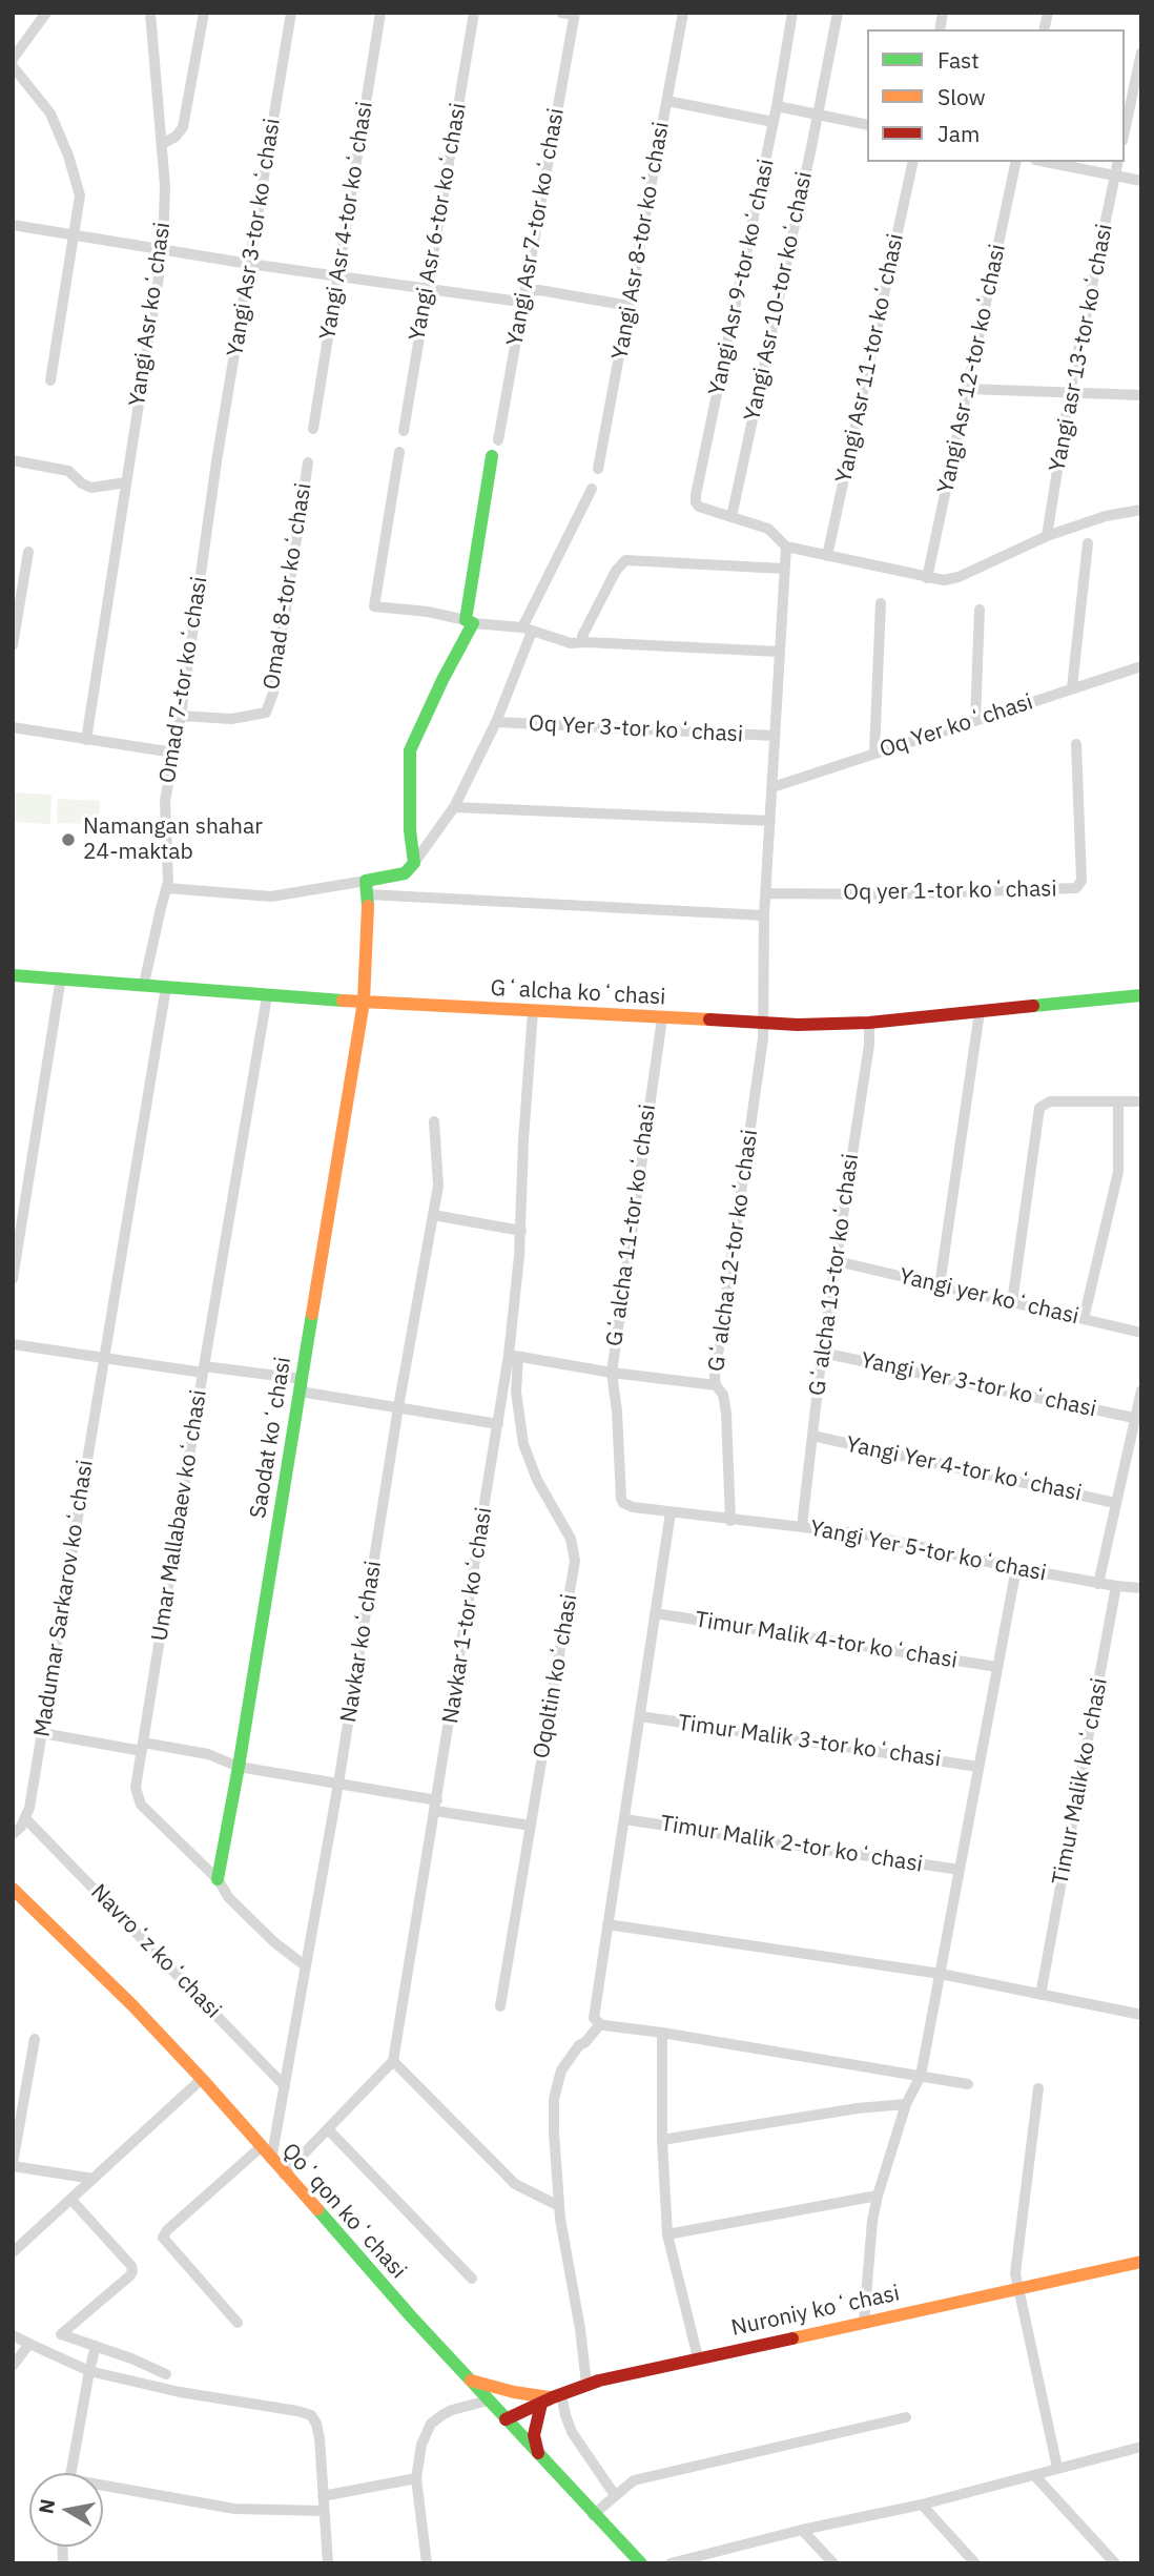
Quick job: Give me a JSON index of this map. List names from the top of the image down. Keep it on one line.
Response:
{"streets":{"street":["Yangi Asr 4-tor koʻchasi","Yangi Asr 6-tor koʻchasi","Yangi Asr 7-tor koʻchasi","Yangi Asr 3-tor koʻchasi","Yangi Asr 8-tor koʻchasi","Yangi Asr 9-tor koʻchasi","Yangi Asr 10-tor koʻchasi","Yangi Asr koʻchasi","Yangi asr 13-tor koʻchasi","Yangi Asr 11-tor koʻchasi","Yangi Asr 12-tor koʻchasi","Omad 8-tor koʻchasi","Omad 7-tor koʻchasi","Oq Yer koʻchasi","Oq Yer 3-tor koʻchasi","Oq yer 1-tor koʻchasi","Gʻalcha koʻchasi","Gʻalcha 11-tor koʻchasi","Gʻalcha 12-tor koʻchasi","Gʻalcha 13-tor koʻchasi","Yangi yer koʻchasi","Yangi Yer 3-tor koʻchasi","Saodat koʻchasi","Yangi Yer 4-tor koʻchasi","Umar Mallabaev koʻchasi","Yangi Yer 5-tor koʻchasi","Madumar Sarkarov koʻchasi","Navkar 1-tor koʻchasi","Timur Malik 4-tor koʻchasi","Navkar koʻchasi","Oqoltin koʻchasi","Timur Malik 3-tor koʻchasi","Timur Malik koʻchasi","Timur Malik 2-tor koʻchasi","Navroʻz koʻchasi","Qoʻqon koʻchasi","Nuroniy koʻchasi"]},"crossings":[["Yangi Asr 3-tor koʻchasi","Omad 7-tor koʻchasi"],["Yangi Asr 9-tor koʻchasi","Yangi Asr 10-tor koʻchasi"],["Omad 8-tor koʻchasi","Omad 7-tor koʻchasi"],["Omad 7-tor koʻchasi","Gʻalcha koʻchasi"],["Gʻalcha koʻchasi","Gʻalcha 11-tor koʻchasi"],["Gʻalcha koʻchasi","Gʻalcha 12-tor koʻchasi"],["Gʻalcha koʻchasi","Gʻalcha 13-tor koʻchasi"],["Gʻalcha koʻchasi","Saodat koʻchasi"],["Gʻalcha koʻchasi","Umar Mallabaev koʻchasi"],["Gʻalcha koʻchasi","Madumar Sarkarov koʻchasi"],["Gʻalcha koʻchasi","Navkar 1-tor koʻchasi"],["Gʻalcha 11-tor koʻchasi","Gʻalcha 12-tor koʻchasi"],["Gʻalcha 11-tor koʻchasi","Yangi Yer 5-tor koʻchasi"],["Gʻalcha 12-tor koʻchasi","Yangi Yer 5-tor koʻchasi"],["Gʻalcha 13-tor koʻchasi","Yangi yer koʻchasi"],["Gʻalcha 13-tor koʻchasi","Yangi Yer 3-tor koʻchasi"],["Gʻalcha 13-tor koʻchasi","Yangi Yer 4-tor koʻchasi"],["Gʻalcha 13-tor koʻchasi","Yangi Yer 5-tor koʻchasi"],["Saodat koʻchasi","Umar Mallabaev koʻchasi"],["Umar Mallabaev koʻchasi","Navkar koʻchasi"],["Madumar Sarkarov koʻchasi","Navroʻz koʻchasi"],["Navkar 1-tor koʻchasi","Oqoltin koʻchasi"],["Navkar koʻchasi","Navroʻz koʻchasi"],["Navkar koʻchasi","Qoʻqon koʻchasi"],["Qoʻqon koʻchasi","Nuroniy koʻchasi"]],"places":["Namangan shahar 24-maktab"],"legend":["Fast","Slow","Jam"],"north":"left"}
